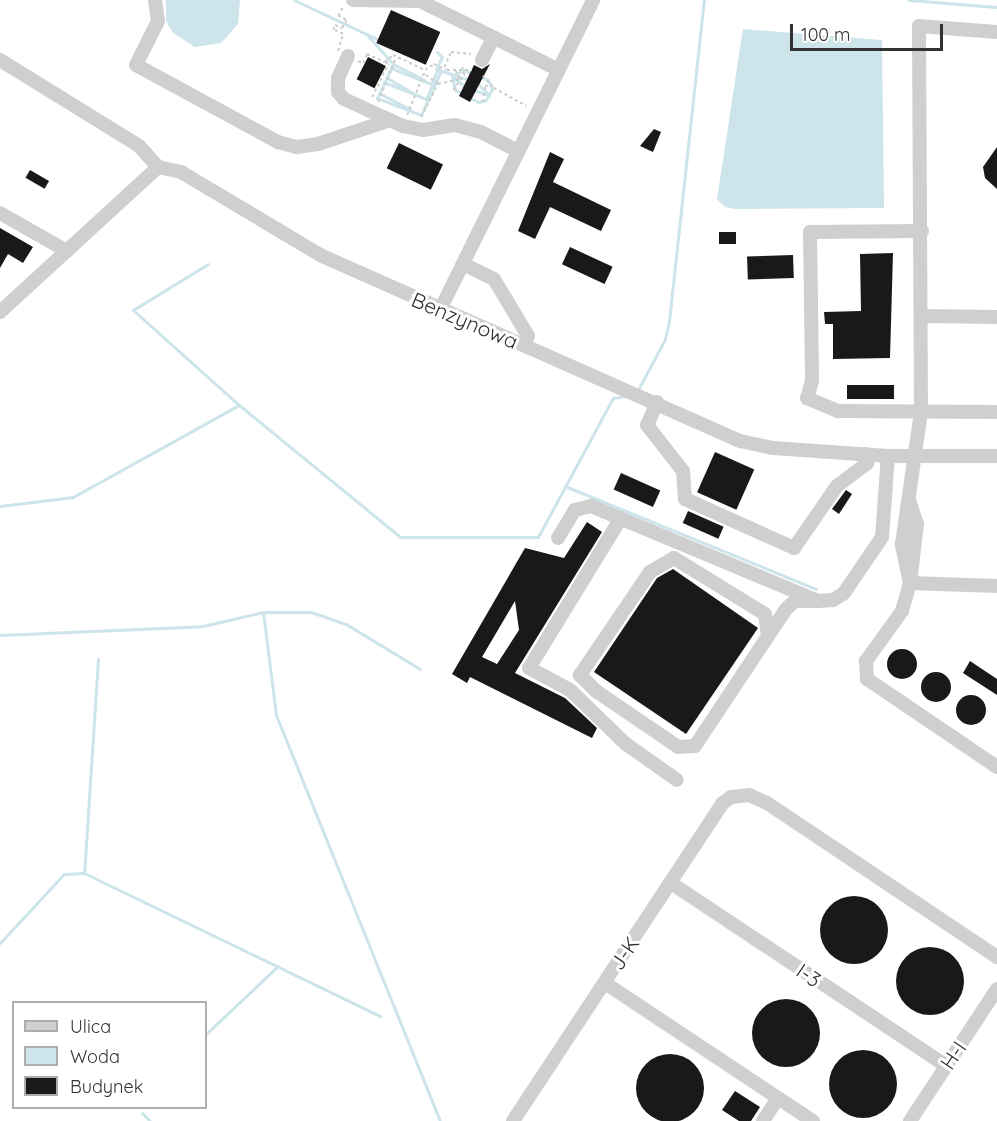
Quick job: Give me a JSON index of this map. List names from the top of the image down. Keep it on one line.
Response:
{"streets":{"street":["Benzynowa","J-K","I-3","H-I"]},"crossings":[["J-K","I-3"],["I-3","H-I"]],"legend":["Ulica","Woda","Budynek"],"scale_bar":"100 m"}
